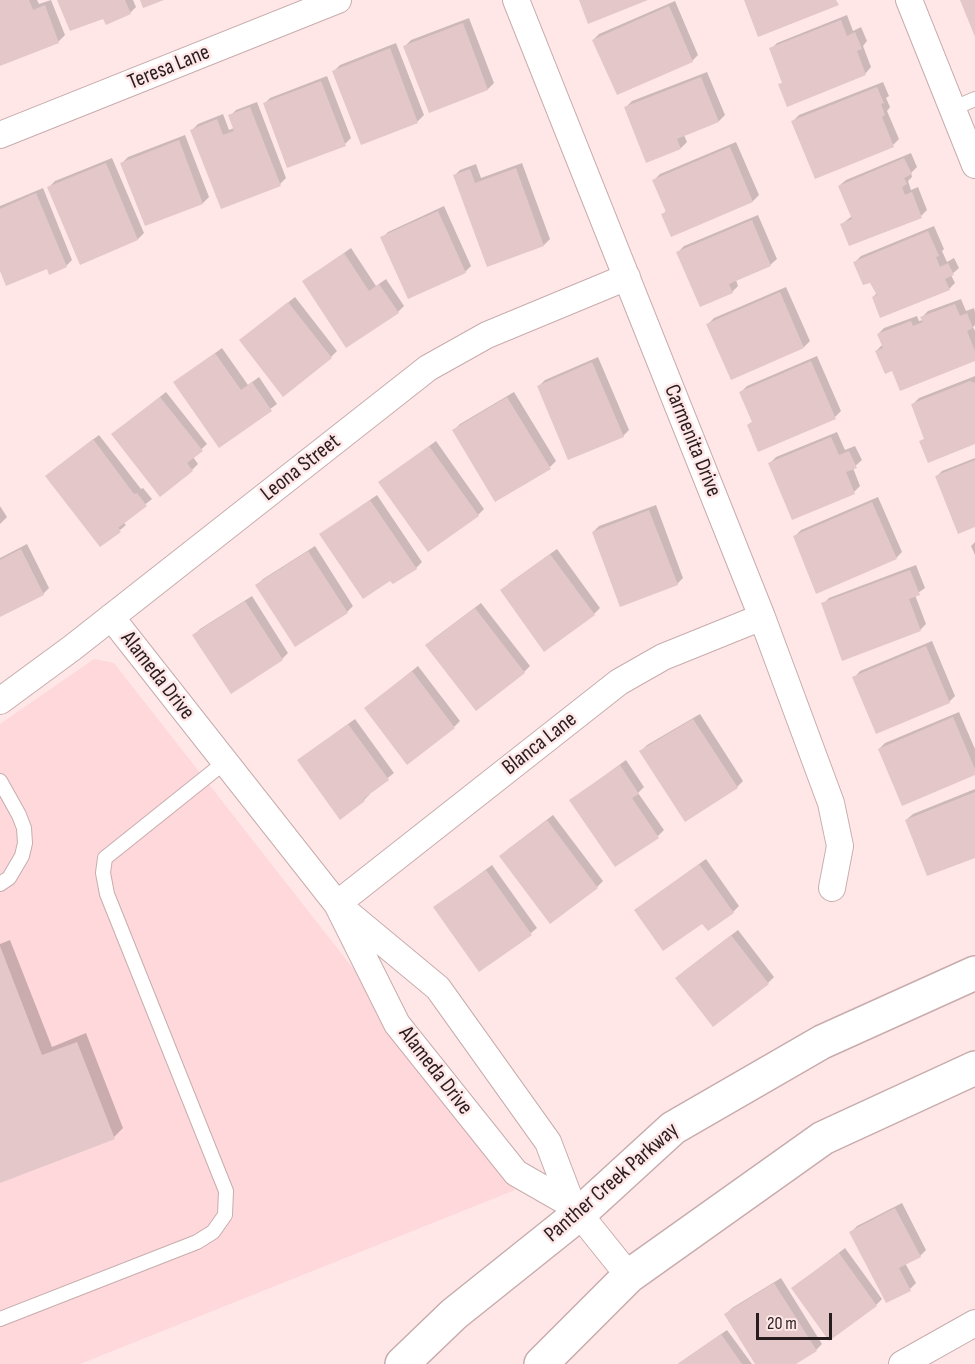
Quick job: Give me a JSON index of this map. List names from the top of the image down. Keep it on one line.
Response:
{"streets":{"main road":["Panther Creek Parkway"],"street":["Teresa Lane","Carmenita Drive","Leona Street","Alameda Drive","Blanca Lane"]},"crossings":[["Carmenita Drive","Leona Street"],["Carmenita Drive","Blanca Lane"],["Leona Street","Alameda Drive"],["Alameda Drive","Blanca Lane"],["Alameda Drive","Panther Creek Parkway"]],"scale_bar":"20 m"}
